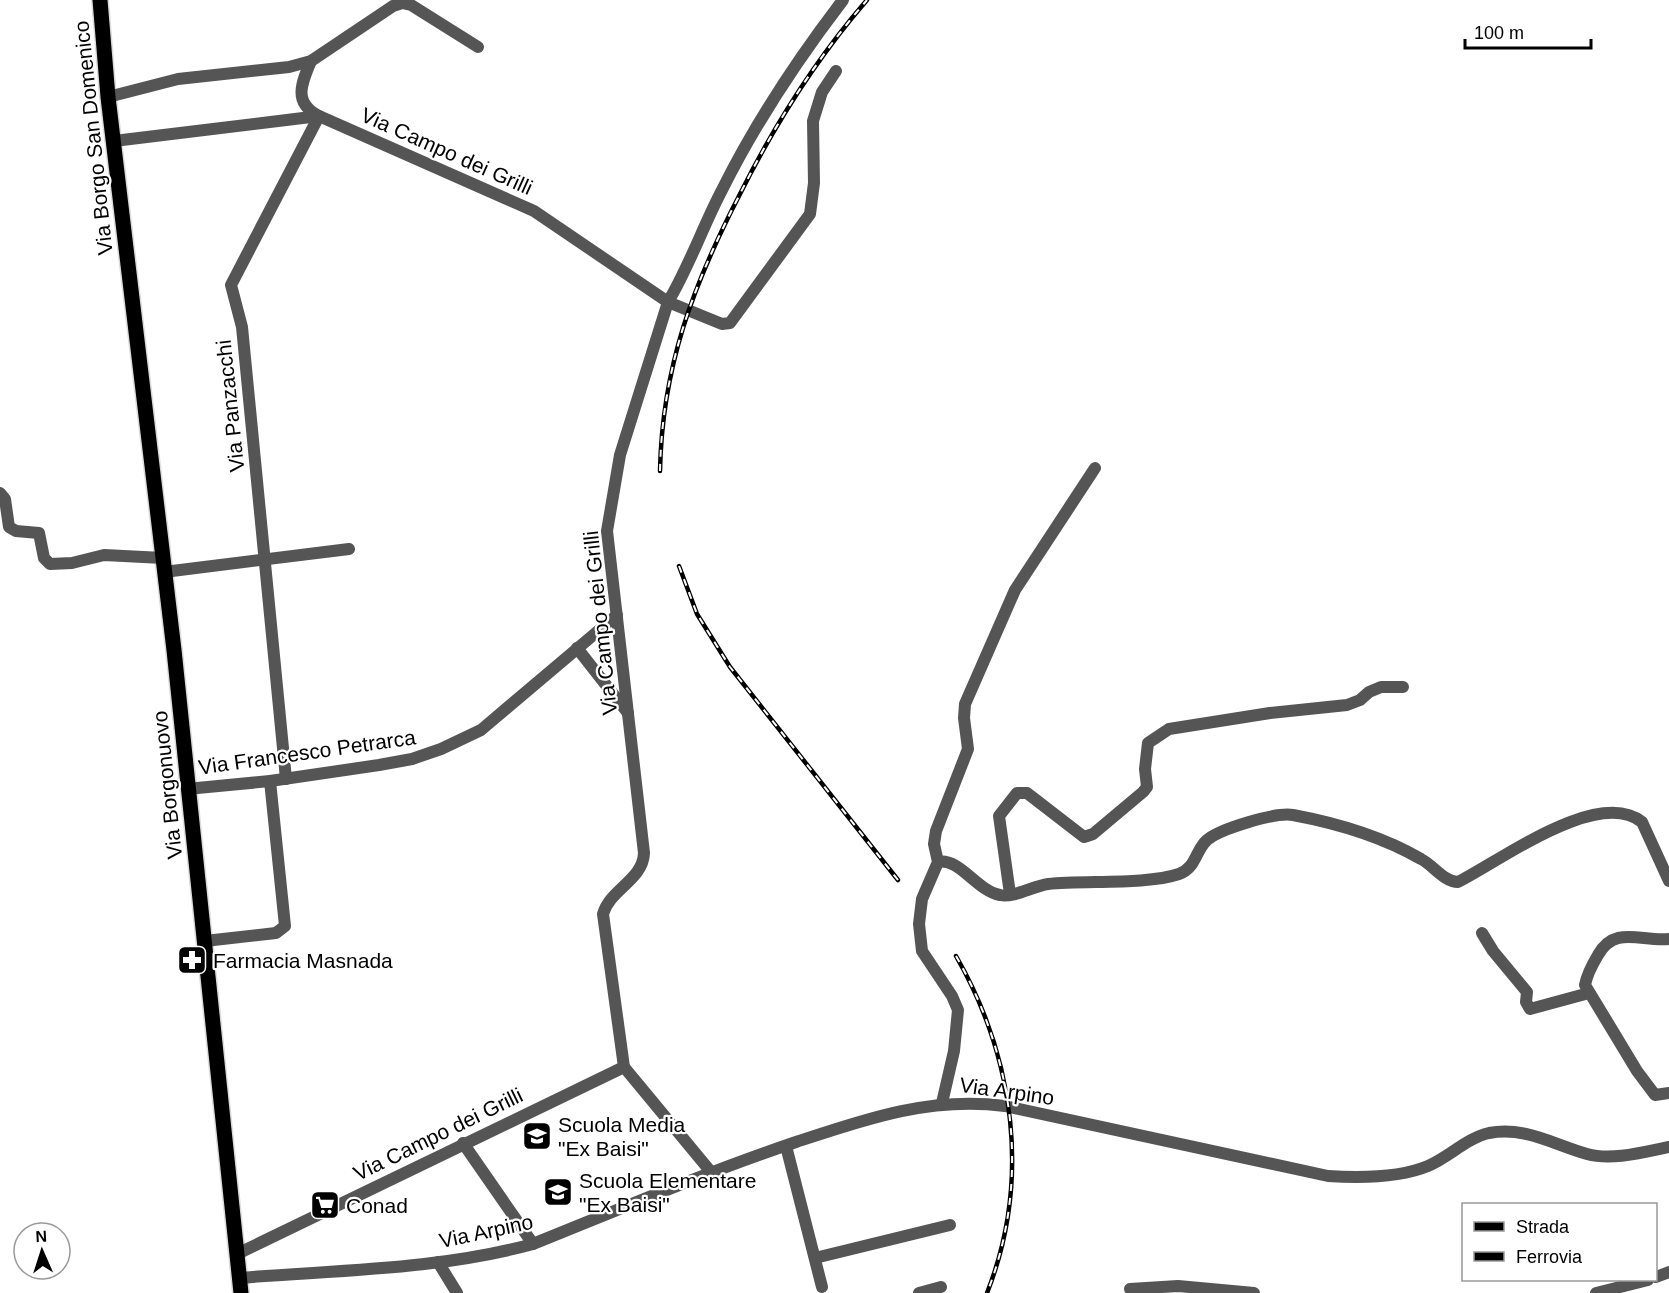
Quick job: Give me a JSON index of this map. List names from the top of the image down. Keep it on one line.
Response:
{"streets":{"main road":["Via Borgo San Domenico","Via Borgonuovo"],"street":["Via Campo dei Grilli","Via Panzacchi","Via Francesco Petrarca","Via Arpino"]},"crossings":[["Via Borgo San Domenico","Via Borgonuovo"],["Via Campo dei Grilli","Via Panzacchi"],["Via Campo dei Grilli","Via Francesco Petrarca"],["Via Campo dei Grilli","Via Borgonuovo"],["Via Panzacchi","Via Francesco Petrarca"],["Via Francesco Petrarca","Via Borgonuovo"],["Via Borgonuovo","Via Arpino"]],"places":{"pharmacy":["Farmacia Masnada"],"school or university":["Scuola Media \"Ex Baisi\"","Scuola Elementare \"Ex Baisi\""],"supermarket":["Conad"]},"legend":["Strada","Ferrovia"],"scale_bar":"100 m","north":"top"}
